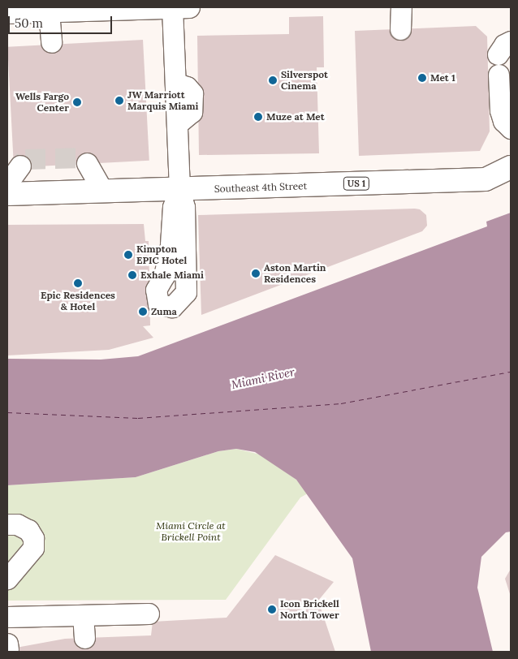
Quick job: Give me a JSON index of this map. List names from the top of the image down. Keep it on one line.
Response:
{"streets":{"main road":["US 1","Southeast 4th Street"]},"water":["Miami River"],"parks":["Miami Circle at Brickell Point"],"places":["Met 1","Silverspot Cinema","JW Marriott Marquis Miami","Wells Fargo Center","Muze at Met","Kimpton EPIC Hotel","Aston Martin Residences","Exhale Miami","Epic Residences & Hotel","Zuma","Icon Brickell North Tower"],"scale_bar":"50 m"}
